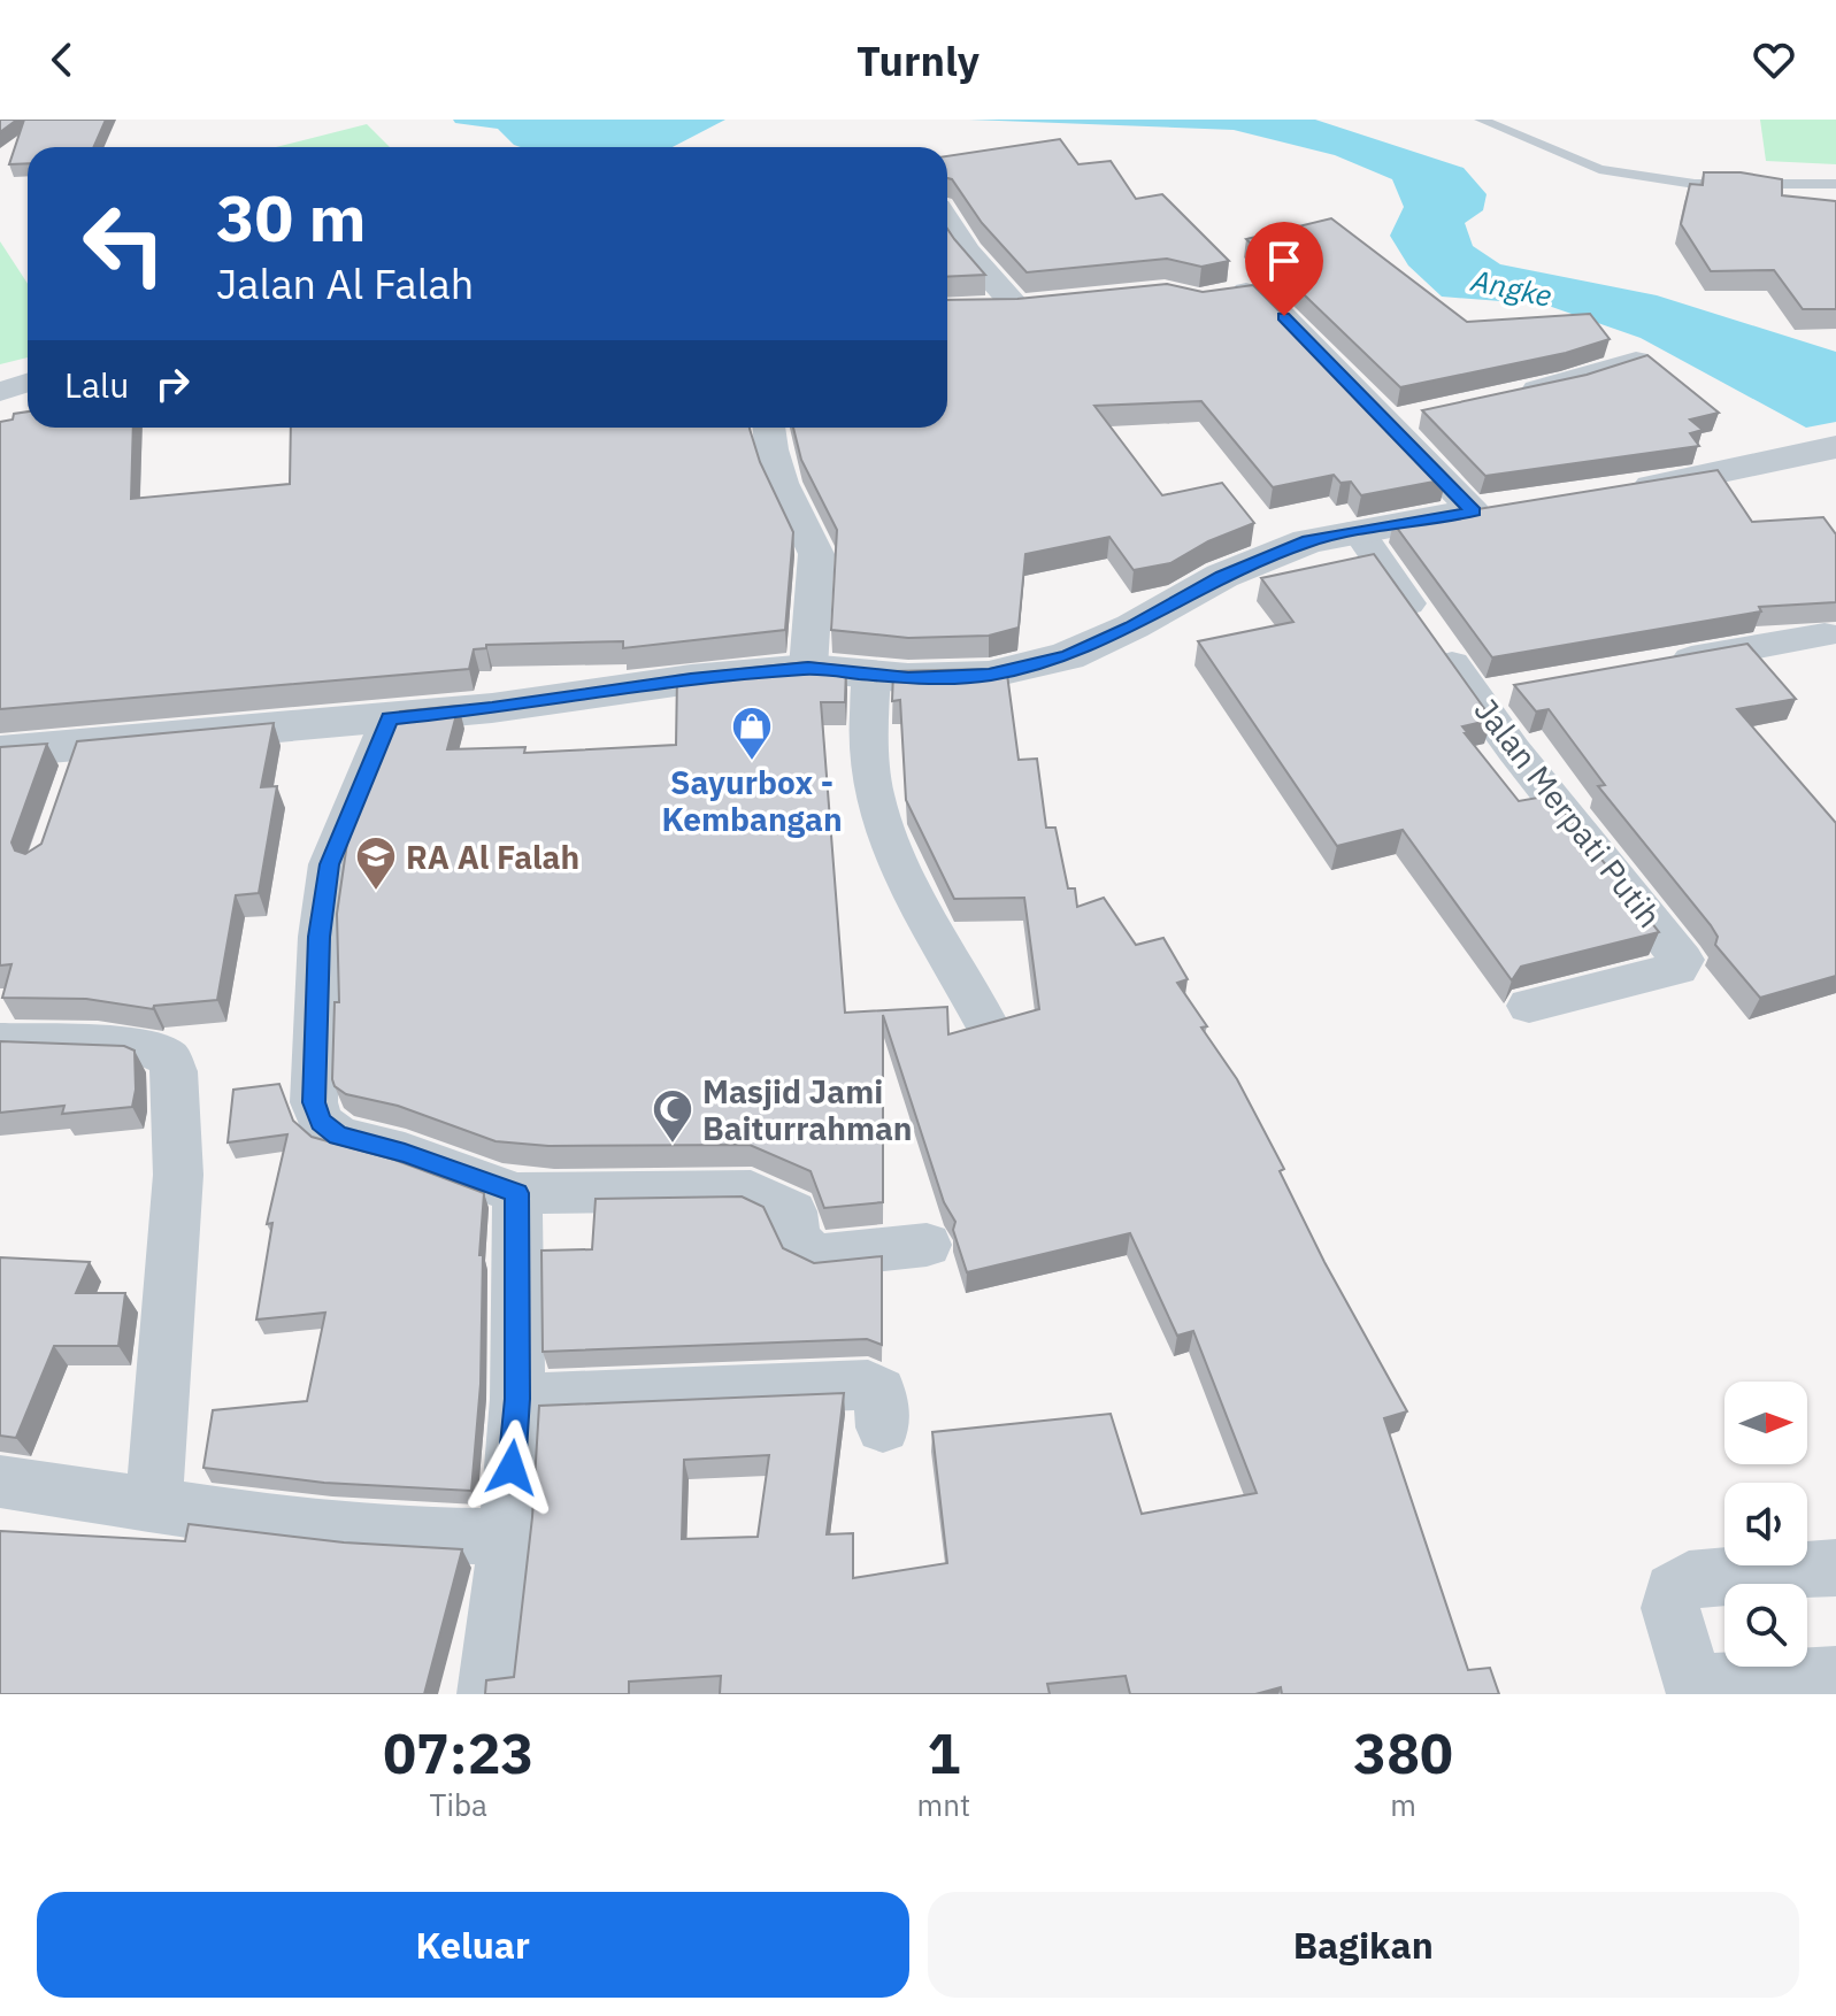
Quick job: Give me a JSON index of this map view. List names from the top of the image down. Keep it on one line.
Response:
{"streets":{"street":["Jalan Merpati Putih"]},"water":["Angke"],"places":{"shop":["Sayurbox - Kembangan"],"school or university":["RA Al Falah"],"mosque":["Masjid Jami Baiturrahman"]},"north":"right","page":{"header":"Turnly","turn":["30 m","Jalan Al Falah"],"then":"Lalu","eta":["07:23","Tiba","1","mnt","380","m"],"buttons":["Keluar","Bagikan"]}}
